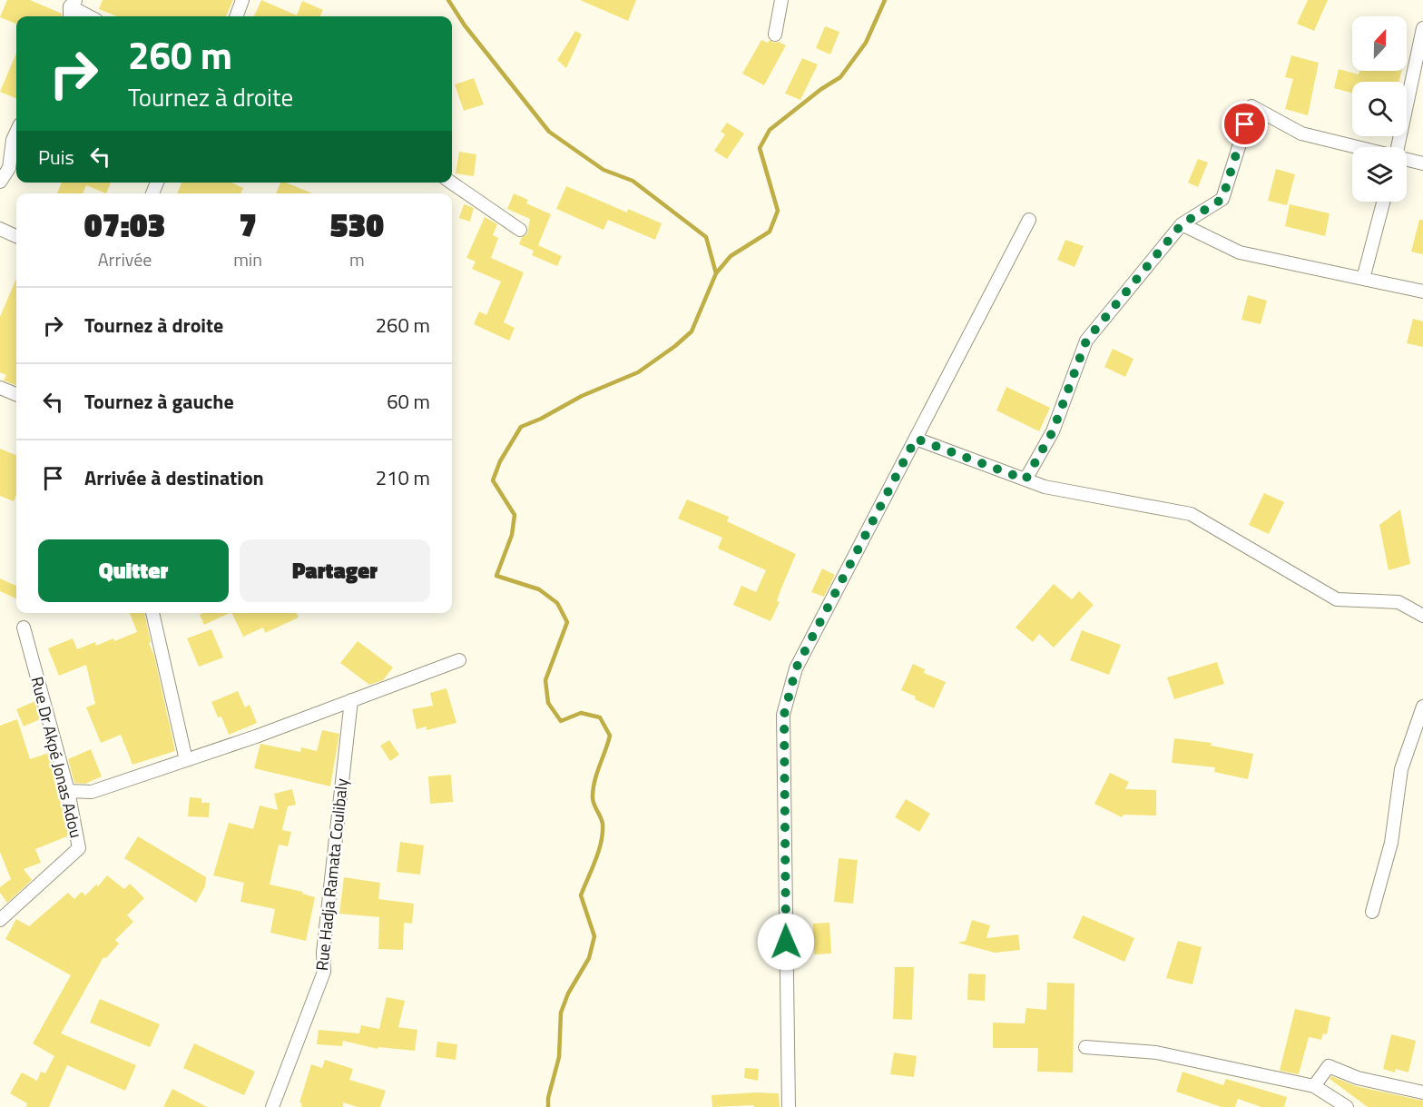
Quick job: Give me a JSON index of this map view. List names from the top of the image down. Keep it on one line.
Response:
{"streets":{"street":["Rue Dr Akpé Jonas Adou","Rue Hadja Ramata Coulibaly"]},"north":"top","page":{"turn":["260 m","Tournez à droite"],"then":"Puis","eta":["07:03","Arrivée","7","min","530","m"],"list":[{"name":"Tournez à droite","value":"260 m"},{"name":"Tournez à gauche","value":"60 m"},{"name":"Arrivée à destination","value":"210 m"}],"buttons":["Quitter","Partager"]}}
